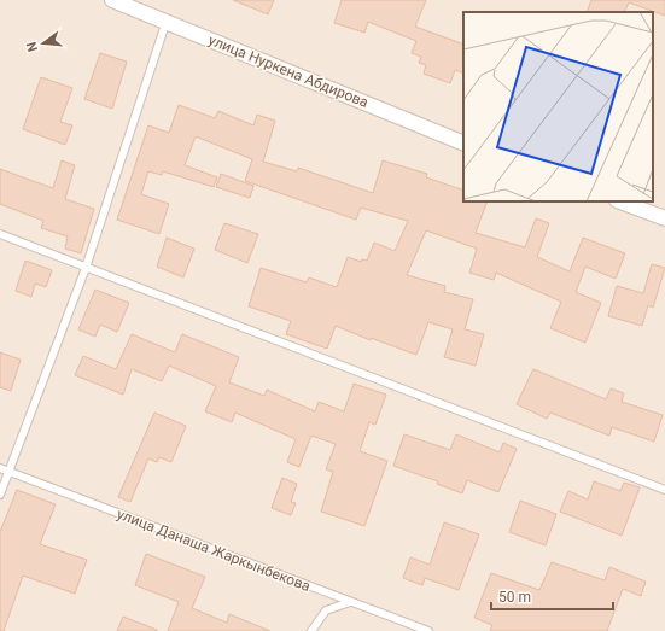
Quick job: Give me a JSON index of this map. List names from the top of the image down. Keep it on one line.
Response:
{"streets":{"street":["улица Нуркена Абдирова"],"lane":["улица Данаша Жаркынбекова"]},"scale_bar":"50 m","north":"left"}
